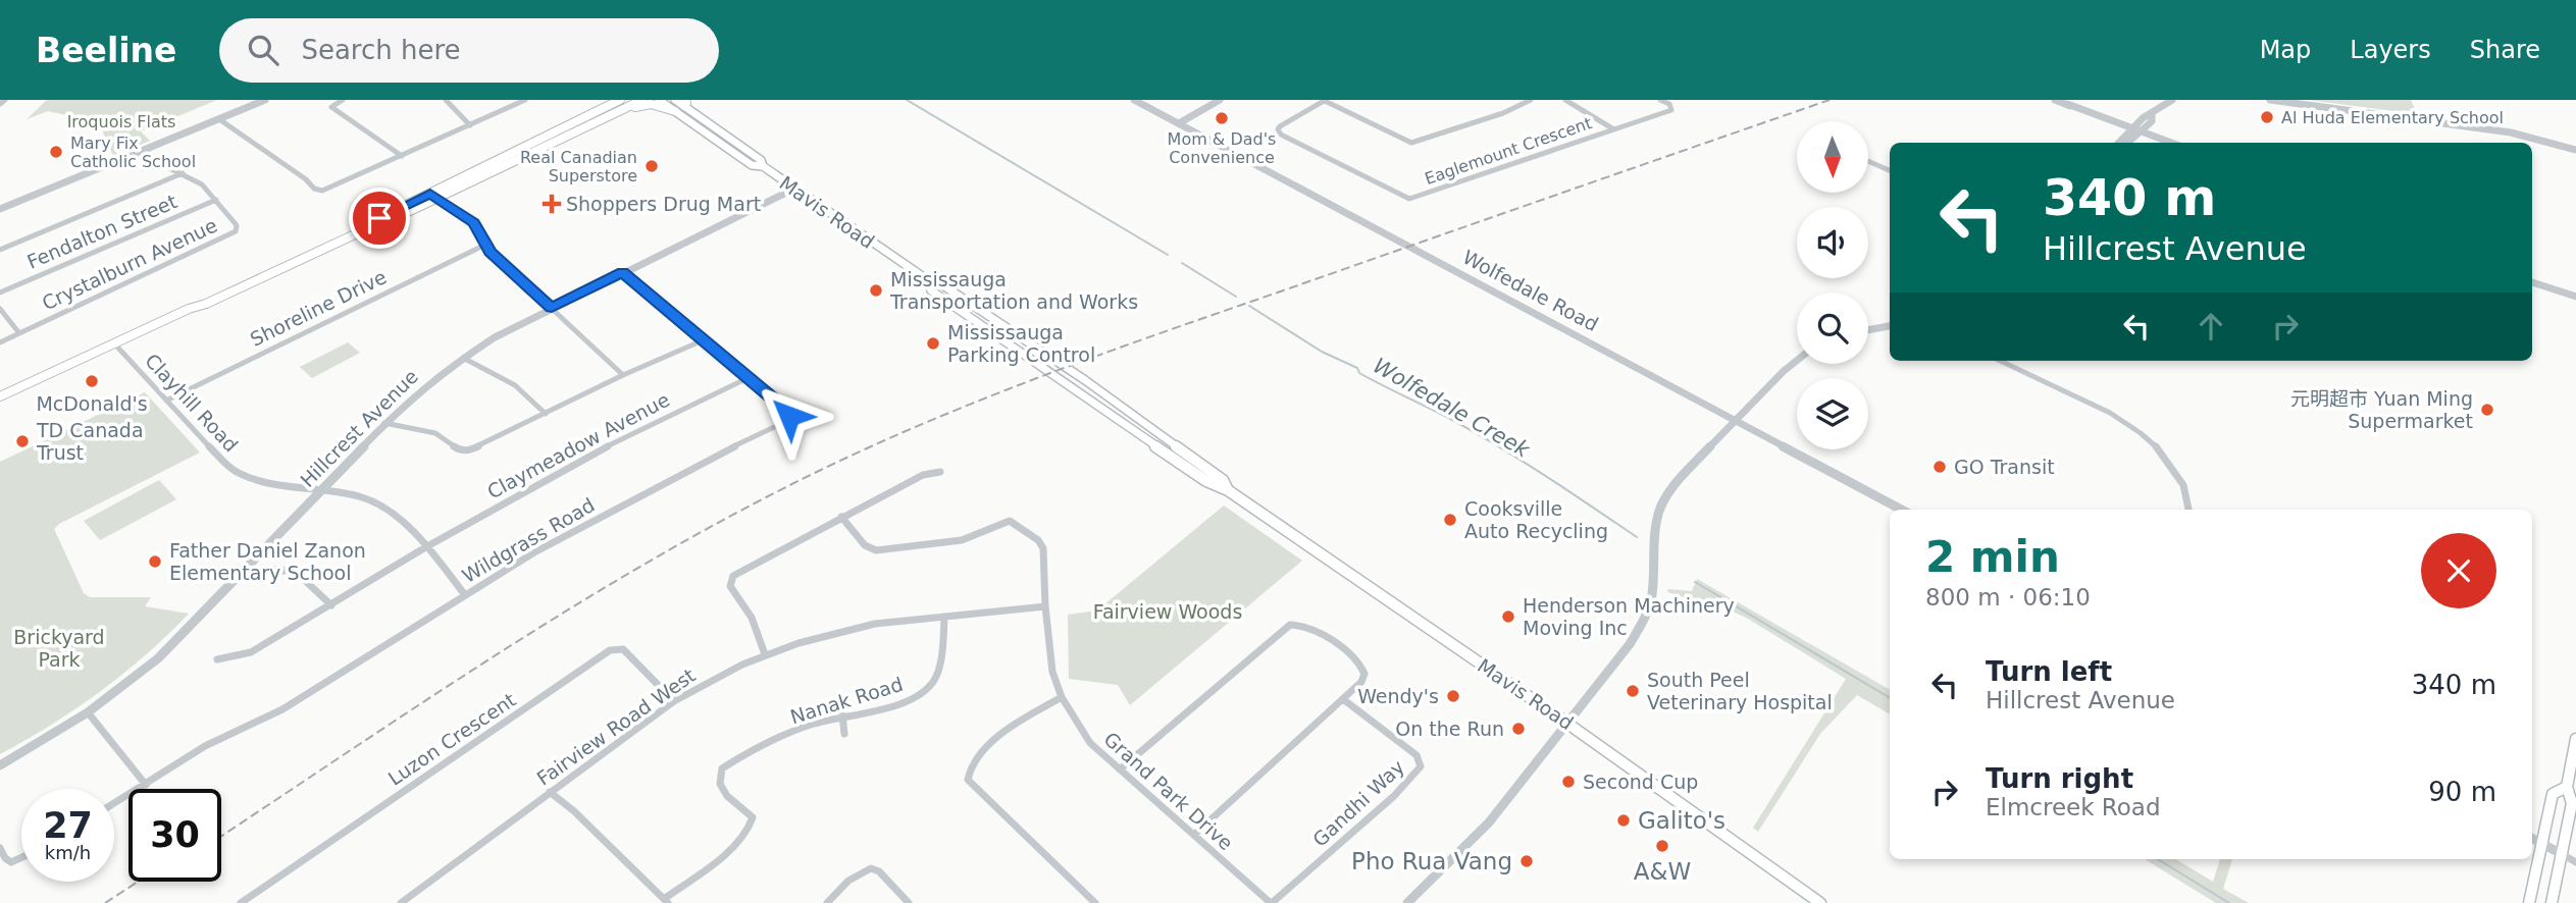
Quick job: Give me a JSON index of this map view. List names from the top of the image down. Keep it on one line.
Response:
{"streets":{"main road":["Mavis Road"],"street":["Eaglemount Crescent","Fendalton Street","Crystalburn Avenue","Wolfedale Road","Shoreline Drive","Clayhill Road","Hillcrest Avenue","Claymeadow Avenue","Wildgrass Road","Nanak Road","Fairview Road West","Luzon Crescent","Grand Park Drive","Gandhi Way"]},"crossings":[["Mavis Road","Hillcrest Avenue"],["Fendalton Street","Crystalburn Avenue"],["Shoreline Drive","Clayhill Road"],["Clayhill Road","Hillcrest Avenue"],["Clayhill Road","Claymeadow Avenue"],["Clayhill Road","Wildgrass Road"],["Hillcrest Avenue","Wildgrass Road"],["Claymeadow Avenue","Wildgrass Road"],["Nanak Road","Fairview Road West"],["Fairview Road West","Luzon Crescent"],["Fairview Road West","Grand Park Drive"],["Grand Park Drive","Gandhi Way"]],"water":["Wolfedale Creek"],"parks":["Iroquois Flats","Fairview Woods","Brickyard Park"],"places":{"other":["Al Huda Elementary School","Mom & Dad's Convenience","Mary Fix Catholic School","Real Canadian Superstore","Mississauga Transportation and Works","Mississauga Parking Control","McDonald's","元明超市 Yuan Ming Supermarket","TD Canada Trust","GO Transit","Cooksville Auto Recycling","Father Daniel Zanon Elementary School","Henderson Machinery Moving Inc","South Peel Veterinary Hospital","Wendy's","On the Run","Second Cup","Galito's","A&W","Pho Rua Vang"],"health":["Shoppers Drug Mart"]},"north":"bottom","page":{"header":"Beeline","search":"Search here","nav":["Map","Layers","Share"],"turn":["340 m","Hillcrest Avenue"],"heading":["2 min","800 m · 06:10"],"list":[{"name":"Turn left","note":"Hillcrest Avenue","value":"340 m"},{"name":"Turn right","note":"Elmcreek Road","value":"90 m"}],"speed":"27 km/h","limit":"30"}}
